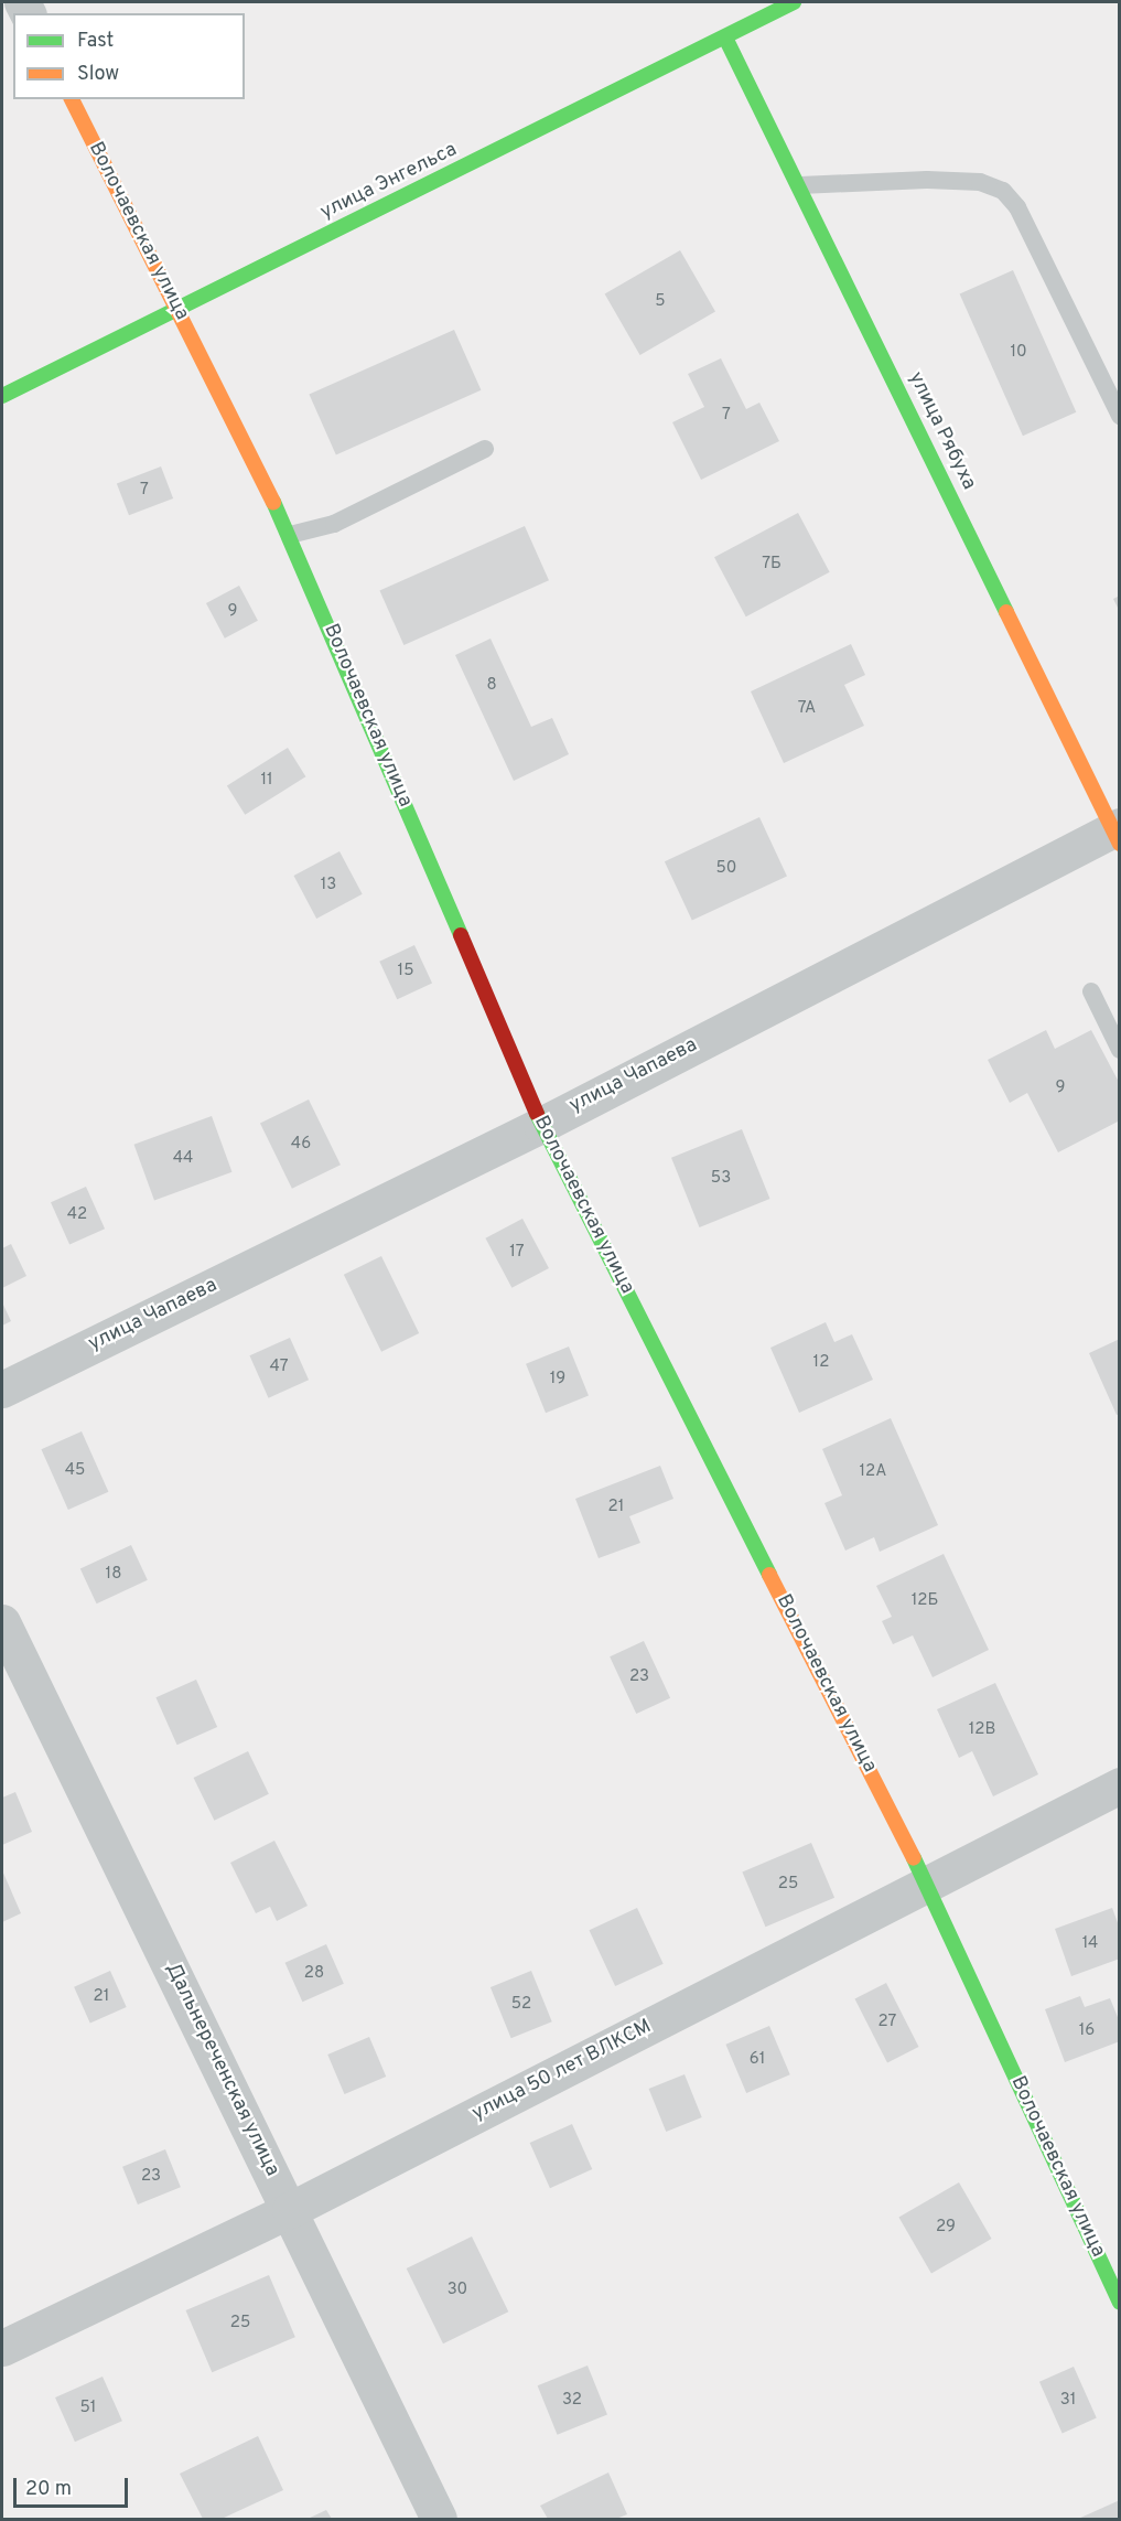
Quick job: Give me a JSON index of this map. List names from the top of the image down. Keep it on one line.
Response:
{"streets":{"street":["улица Энгельса","Волочаевская улица","улица Рябуха","улица Чапаева","Дальнереченская улица","улица 50 лет ВЛКСМ"]},"crossings":[["улица Энгельса","Волочаевская улица"],["улица Энгельса","улица Рябуха"],["Волочаевская улица","улица Чапаева"],["Волочаевская улица","улица 50 лет ВЛКСМ"],["улица Рябуха","улица Чапаева"],["Дальнереченская улица","улица 50 лет ВЛКСМ"]],"house_numbers":["5","10","7","7","7Б","9","8","7А","11","50","13","15","9","46","44","53","42","17","12","47","19","45","12А","21","18","12Б","23","12В","25","14","28","21","52","27","16","61","23","29","30","25","32","31","51"],"legend":["Fast","Slow"],"scale_bar":"20 m"}
